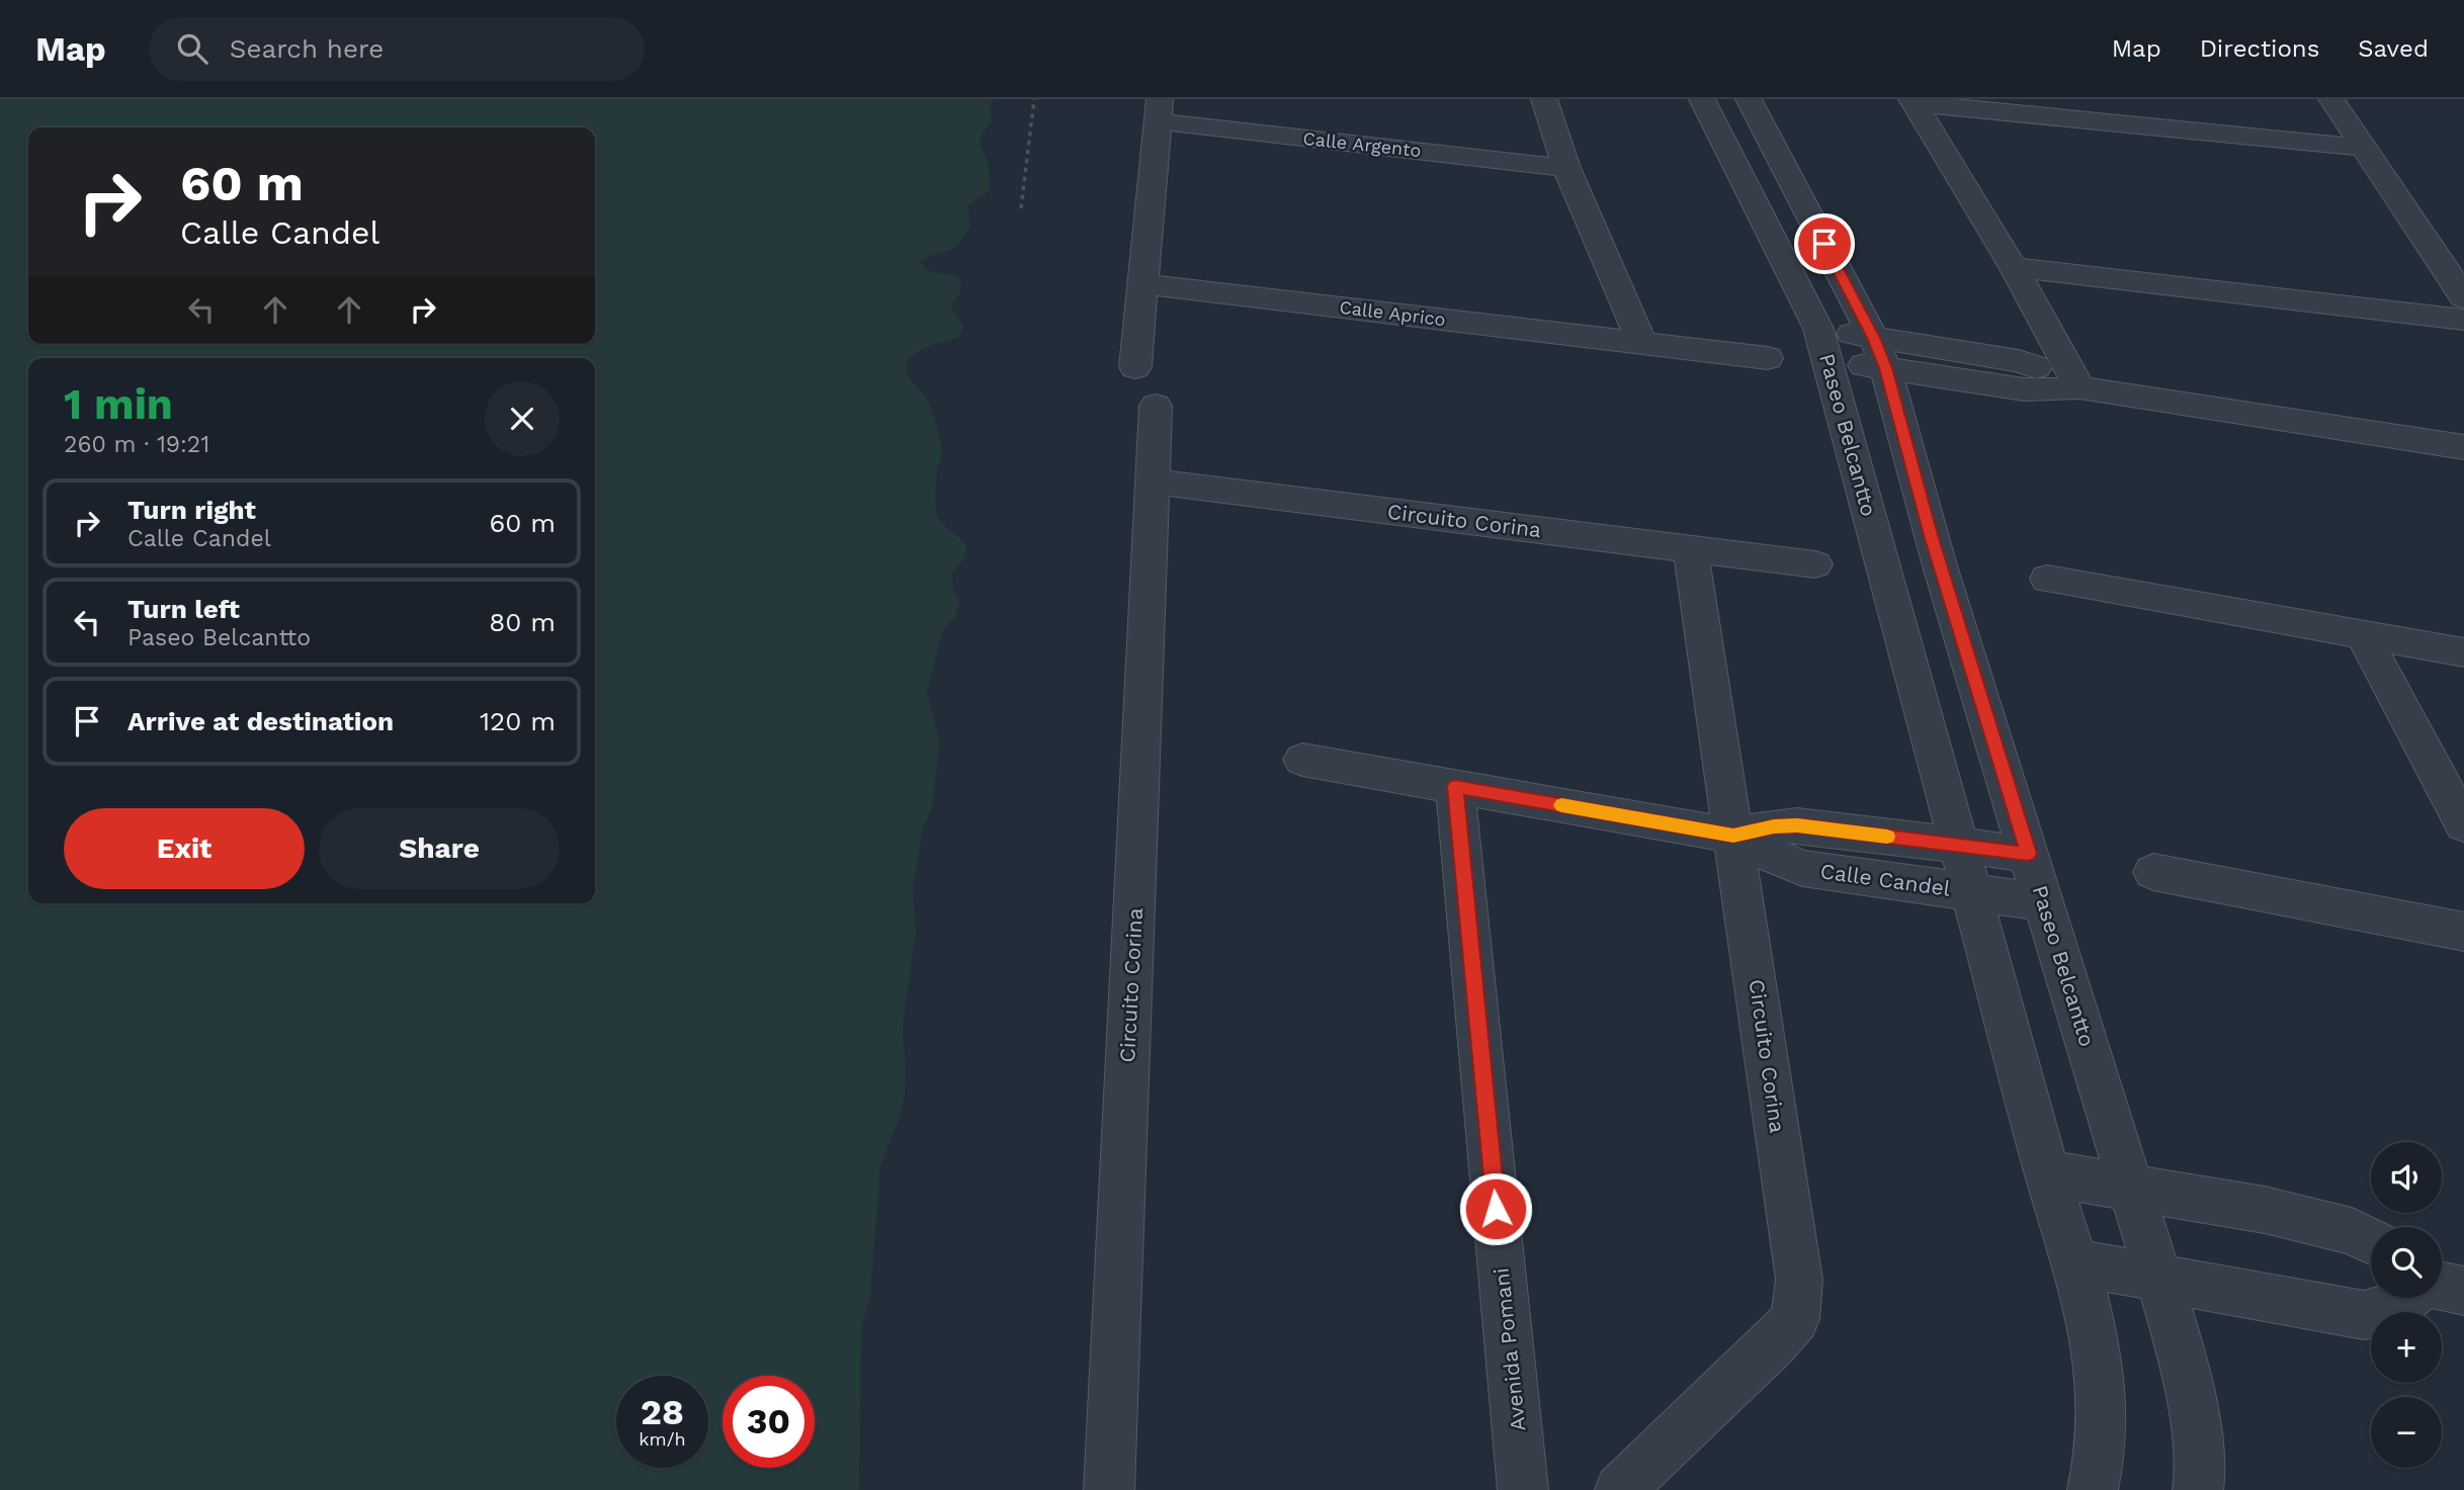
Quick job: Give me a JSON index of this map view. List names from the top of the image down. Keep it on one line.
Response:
{"streets":{"street":["Calle Argento","Calle Aprico","Paseo Belcantto","Circuito Corina","Calle Candel","Avenida Pomani"]},"crossings":[["Paseo Belcantto","Calle Candel"],["Circuito Corina","Calle Candel"],["Calle Candel","Avenida Pomani"]],"page":{"header":"Map","search":"Search here","nav":["Map","Directions","Saved"],"turn":["60 m","Calle Candel"],"heading":["1 min","260 m · 19:21"],"list":[{"name":"Turn right","note":"Calle Candel","value":"60 m"},{"name":"Turn left","note":"Paseo Belcantto","value":"80 m"},{"name":"Arrive at destination","value":"120 m"}],"buttons":["Exit","Share"],"map_buttons":["+","−"],"speed":"28 km/h","limit":"30"}}
